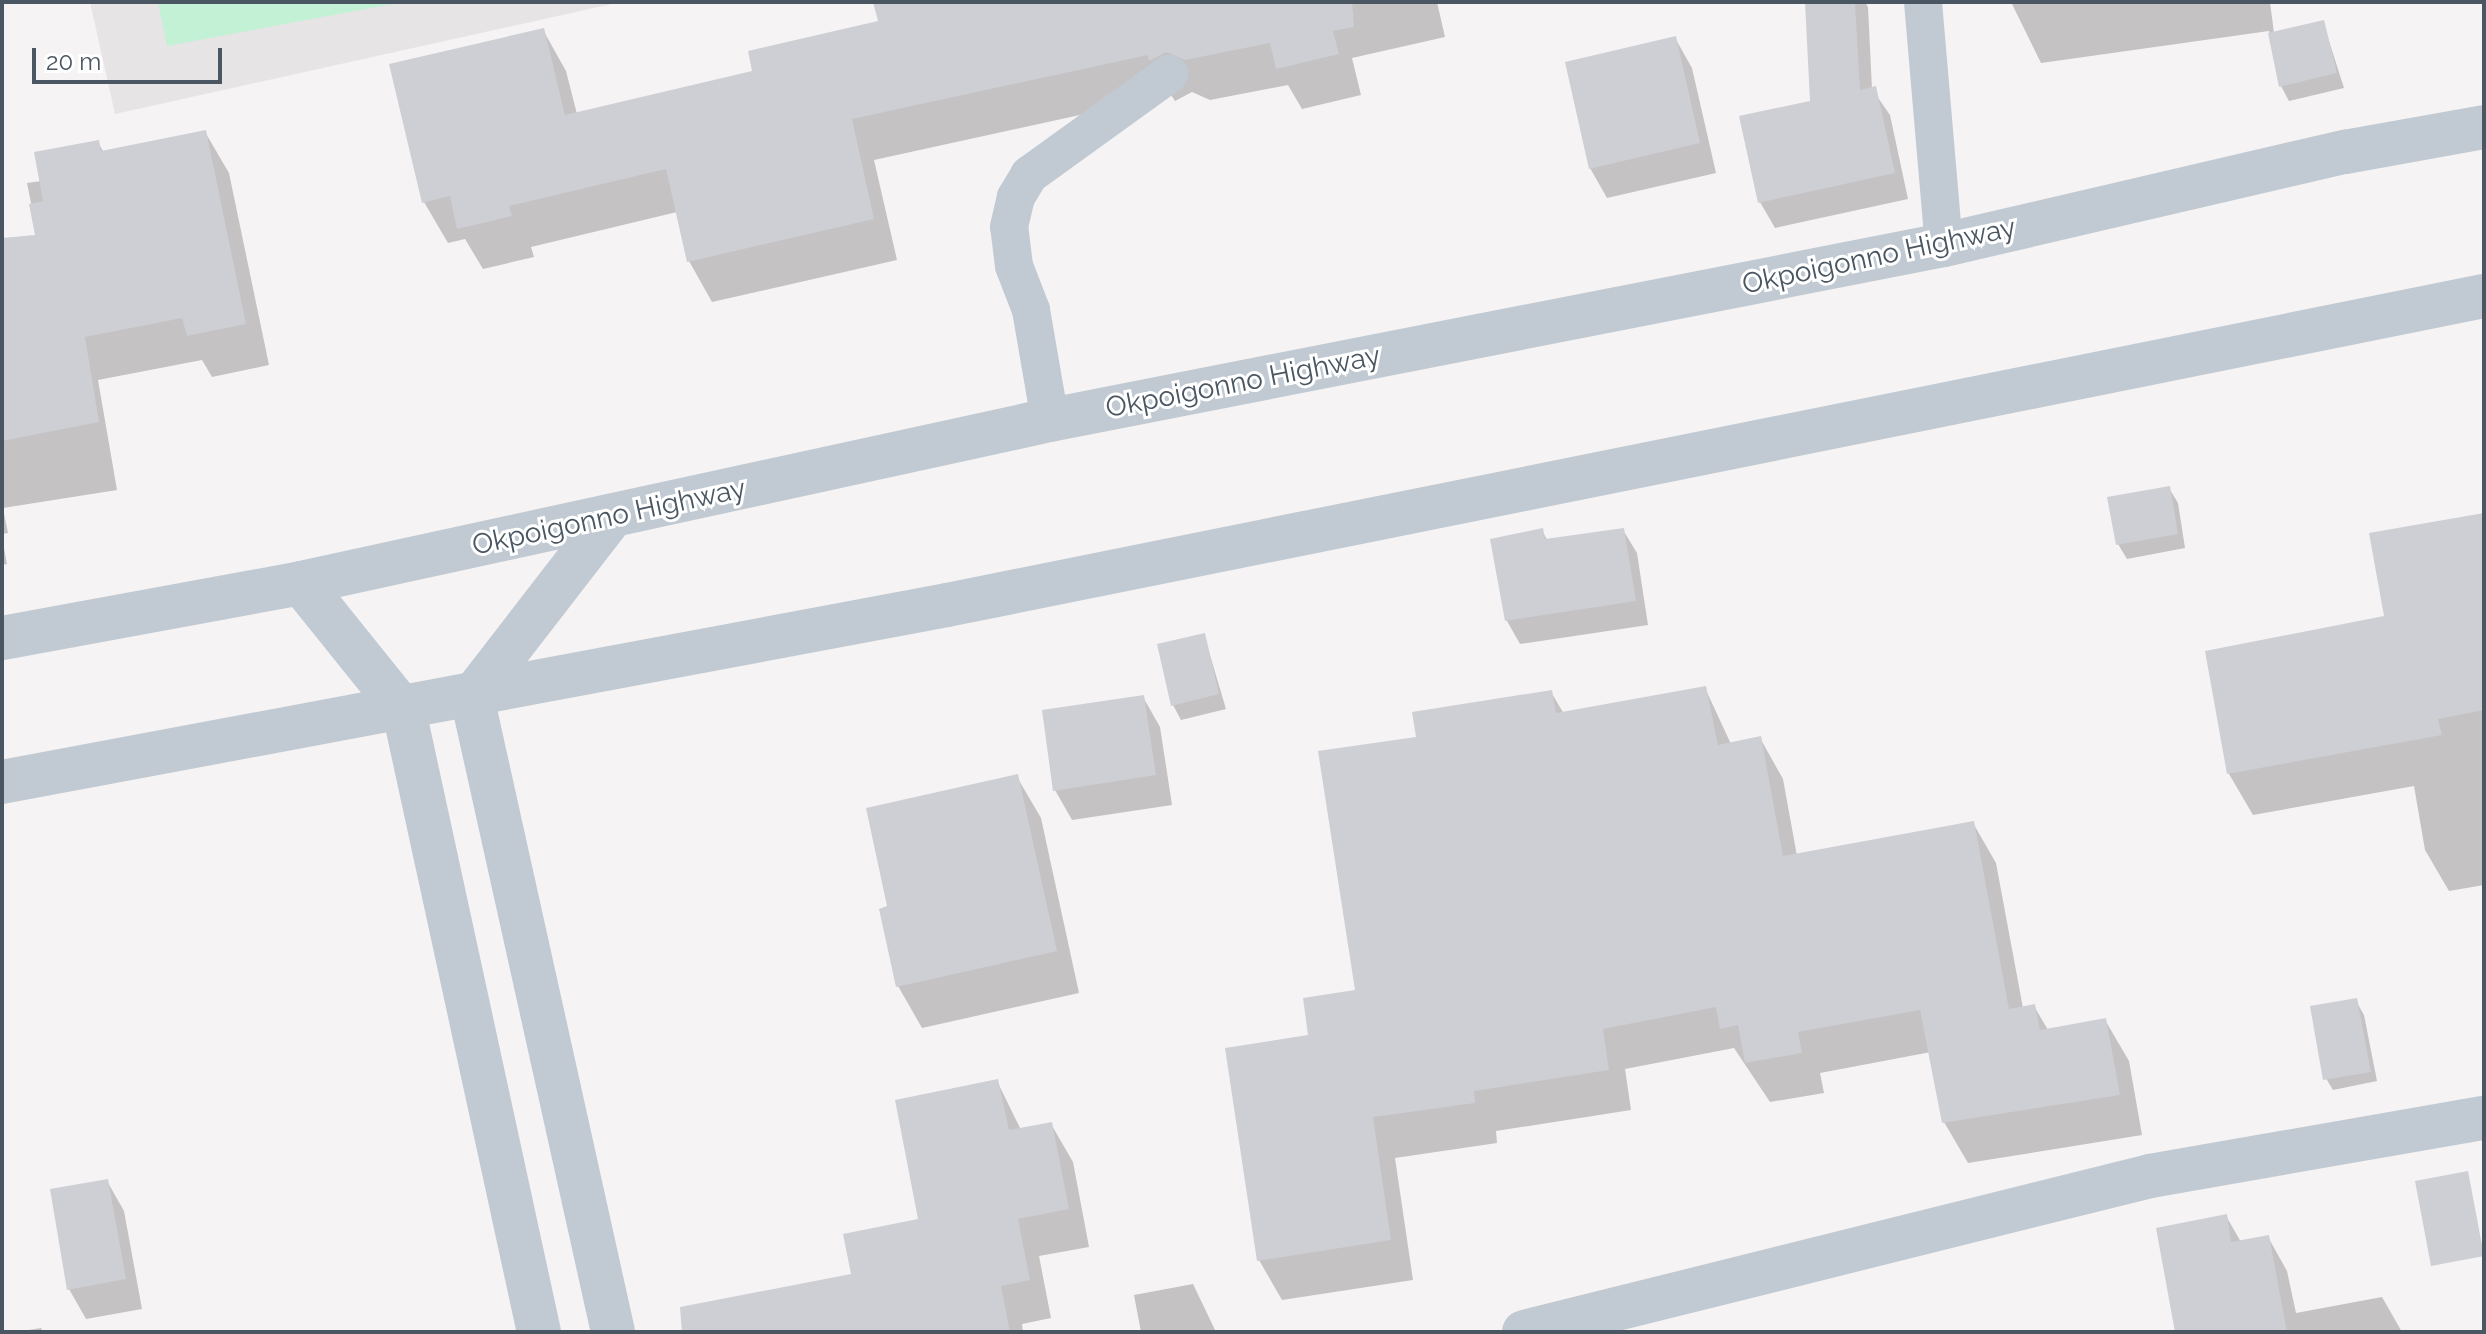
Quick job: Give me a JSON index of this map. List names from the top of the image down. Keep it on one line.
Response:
{"streets":{"street":["Okpoigonno Highway"]},"scale_bar":"20 m"}
